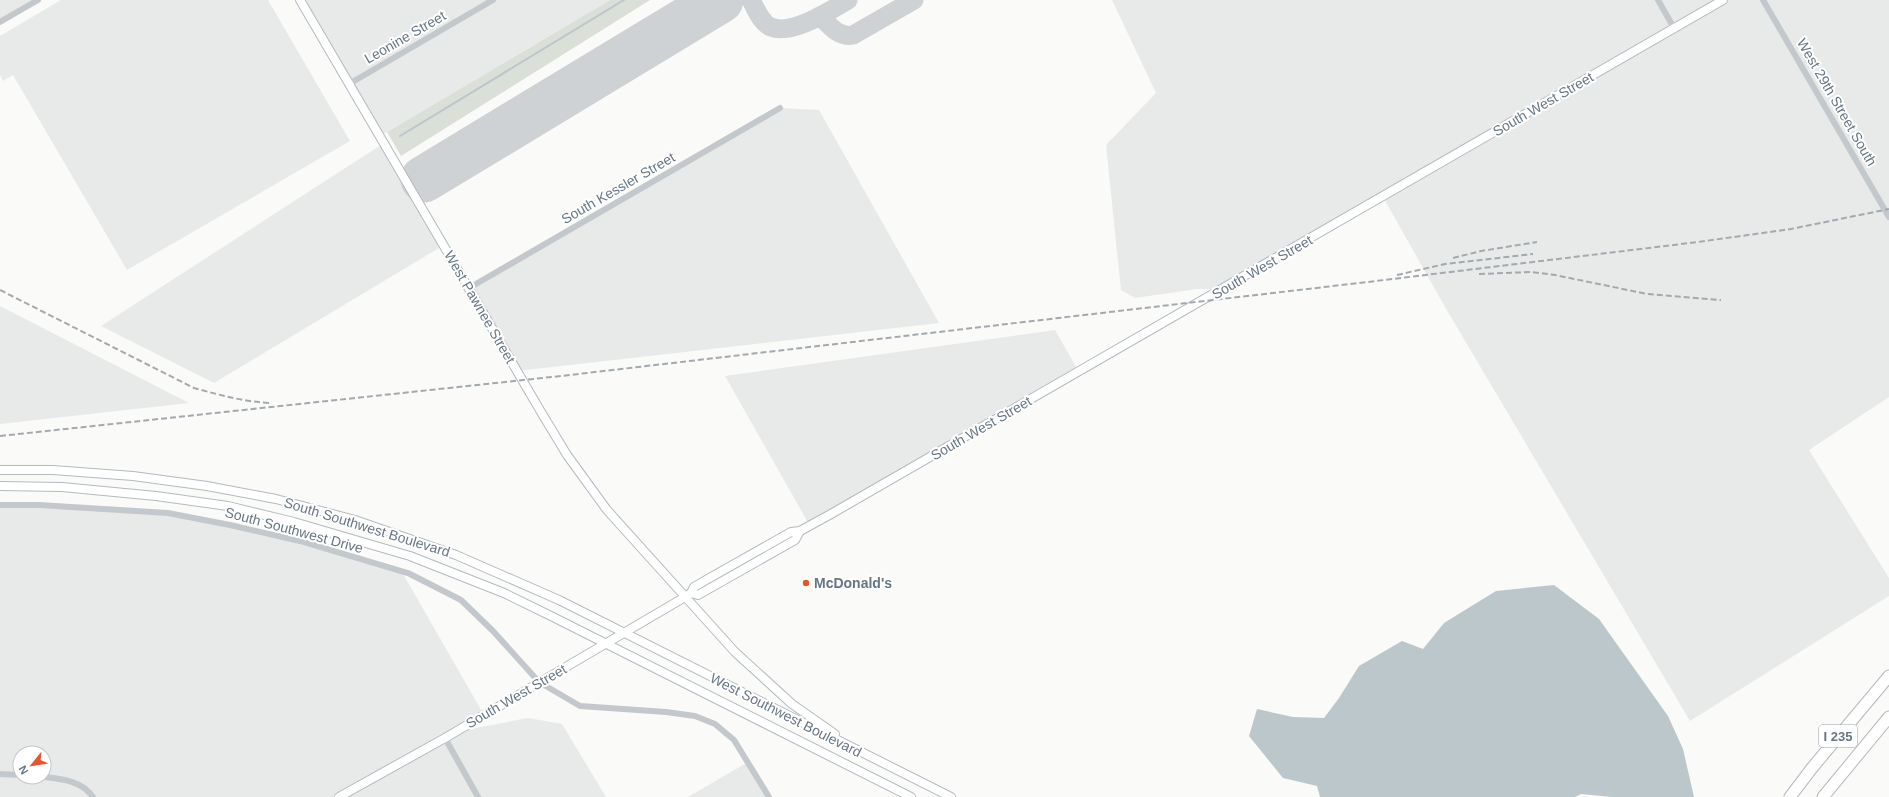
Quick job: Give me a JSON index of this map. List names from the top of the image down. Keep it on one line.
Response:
{"streets":{"highway":["I 235"],"main road":["South West Street","West Pawnee Street","South Southwest Boulevard","West Southwest Boulevard"],"street":["Leonine Street","West 29th Street South","South Kessler Street","South Southwest Drive"]},"crossings":[["Leonine Street","West Pawnee Street"],["South West Street","West Pawnee Street"],["South West Street","South Southwest Boulevard"],["South West Street","South Southwest Drive"],["South West Street","West Southwest Boulevard"],["South Kessler Street","West Pawnee Street"],["West Pawnee Street","West Southwest Boulevard"],["South Southwest Boulevard","West Southwest Boulevard"]],"places":["McDonald's"],"north":"bottom left"}
